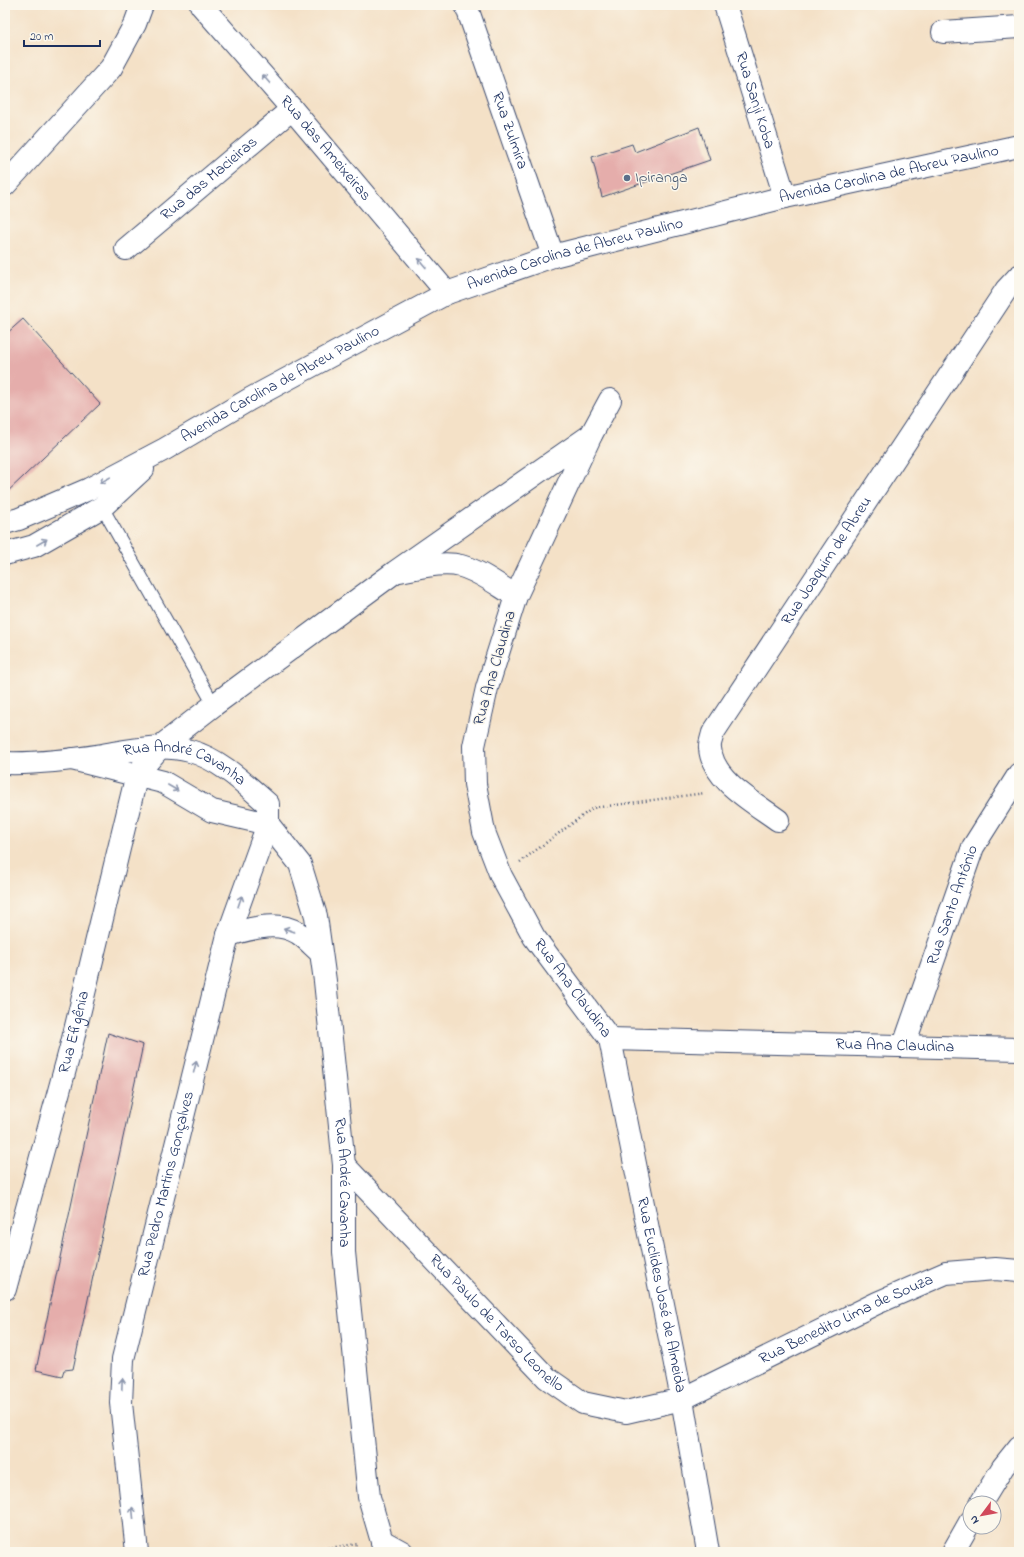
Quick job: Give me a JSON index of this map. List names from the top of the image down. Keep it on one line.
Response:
{"streets":{"street":["Rua Sanji Koba","Rua Zulmira","Rua das Ameixeiras","Avenida Carolina de Abreu Paulino","Rua das Macieiras","Rua Joaquim de Abreu","Rua Ana Claudina","Rua André Cavanha","Rua Santo Antônio","Rua Efigênia","Rua Pedro Martins Gonçalves","Rua Euclides José de Almeida","Rua Benedito Lima de Souza","Rua Paulo de Tarso Leonello"]},"crossings":[["Rua Sanji Koba","Avenida Carolina de Abreu Paulino"],["Rua Zulmira","Avenida Carolina de Abreu Paulino"],["Rua das Ameixeiras","Avenida Carolina de Abreu Paulino"],["Rua das Ameixeiras","Rua das Macieiras"],["Rua Ana Claudina","Rua André Cavanha"],["Rua Ana Claudina","Rua Santo Antônio"],["Rua Ana Claudina","Rua Efigênia"],["Rua Ana Claudina","Rua Euclides José de Almeida"],["Rua André Cavanha","Rua Efigênia"],["Rua André Cavanha","Rua Pedro Martins Gonçalves"],["Rua André Cavanha","Rua Paulo de Tarso Leonello"],["Rua Euclides José de Almeida","Rua Benedito Lima de Souza"],["Rua Euclides José de Almeida","Rua Paulo de Tarso Leonello"],["Rua Benedito Lima de Souza","Rua Paulo de Tarso Leonello"]],"one_way":["Rua das Ameixeiras","Rua Pedro Martins Gonçalves"],"places":["Ipiranga"],"scale_bar":"20 m","north":"bottom left"}
